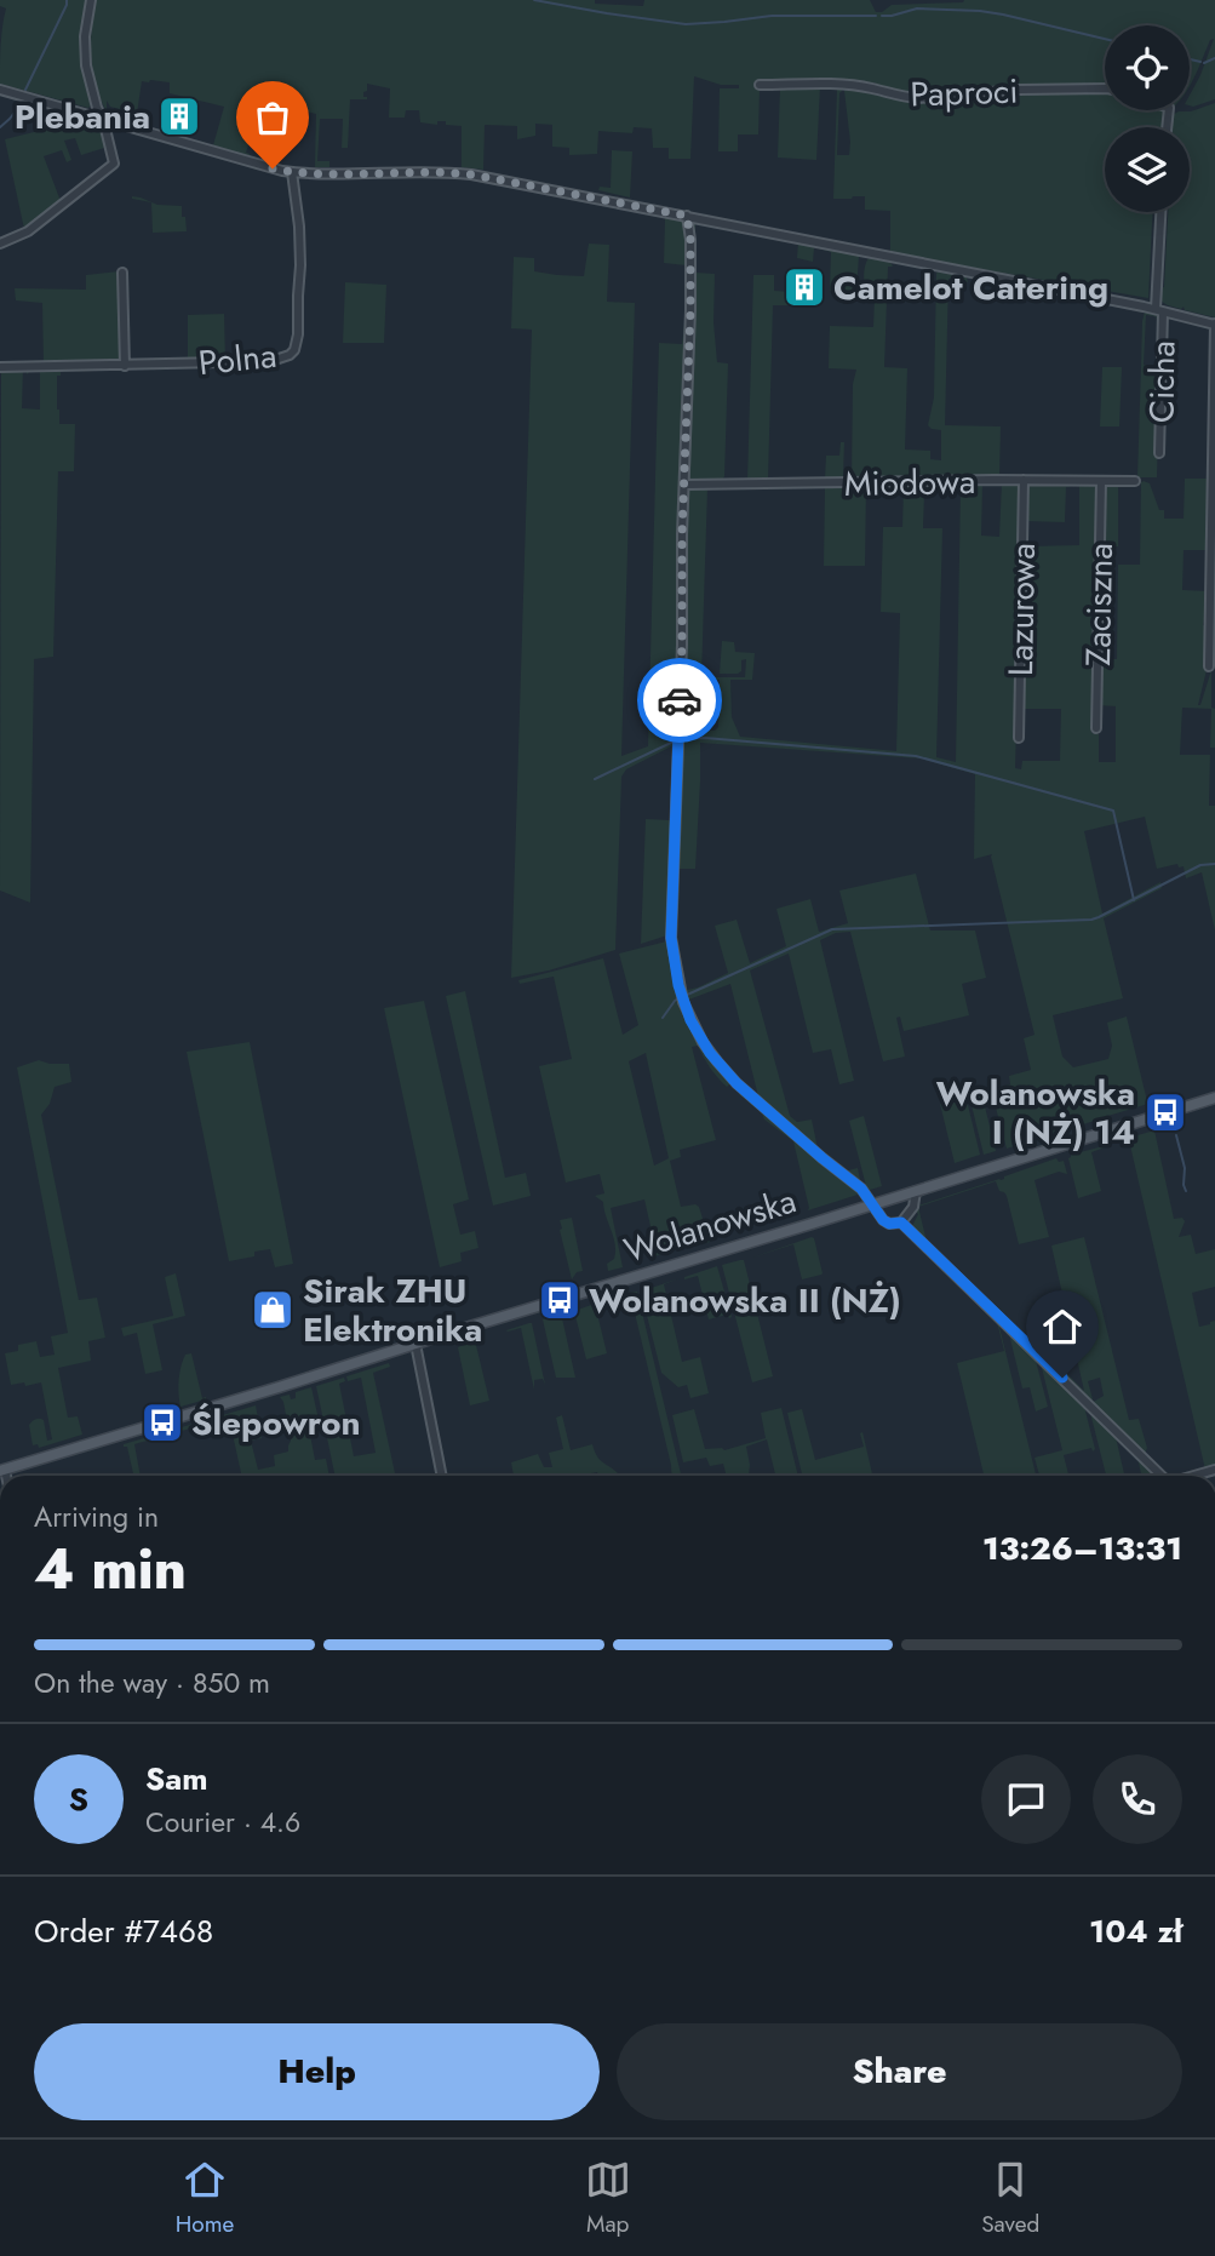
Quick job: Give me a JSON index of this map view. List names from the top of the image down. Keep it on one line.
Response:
{"streets":{"main road":["Wolanowska"],"street":["Paproci","Polna","Cicha","Miodowa","Zaciszna","Lazurowa"]},"crossings":[["Miodowa","Zaciszna"],["Miodowa","Lazurowa"]],"places":{"building":["Plebania","Camelot Catering"],"bus stop":["Wolanowska I (NŻ) 14","Wolanowska II (NŻ)","Ślepowron"],"shop":["Sirak ZHU Elektronika"]},"page":{"heading":["4 min","Arriving in","13:26–13:31"],"panel":["Sam","Courier · 4.6","Order #7468","104 zł"],"bar":"On the way · 850 m","round":"S","buttons":["Help","Share"],"tabs":["Home","Map","Saved"]}}
